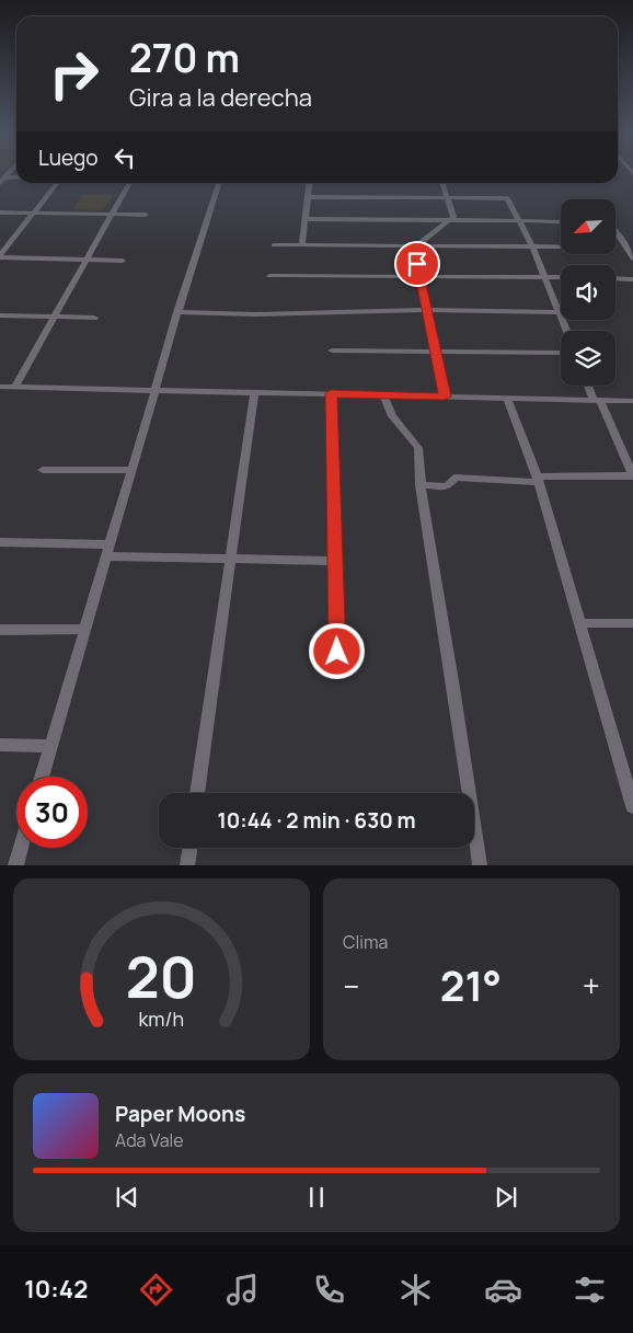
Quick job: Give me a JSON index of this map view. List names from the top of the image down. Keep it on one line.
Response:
{"north":"bottom left","page":{"turn":["270 m","Gira a la derecha"],"then":"Luego","limit":"30","trip":"10:44 · 2 min · 630 m","tile":"Clima","heat":["−","21°","+"],"song":["Paper Moons","Ada Vale"],"tabs":"10:42","gauge":["20","km/h"]}}
